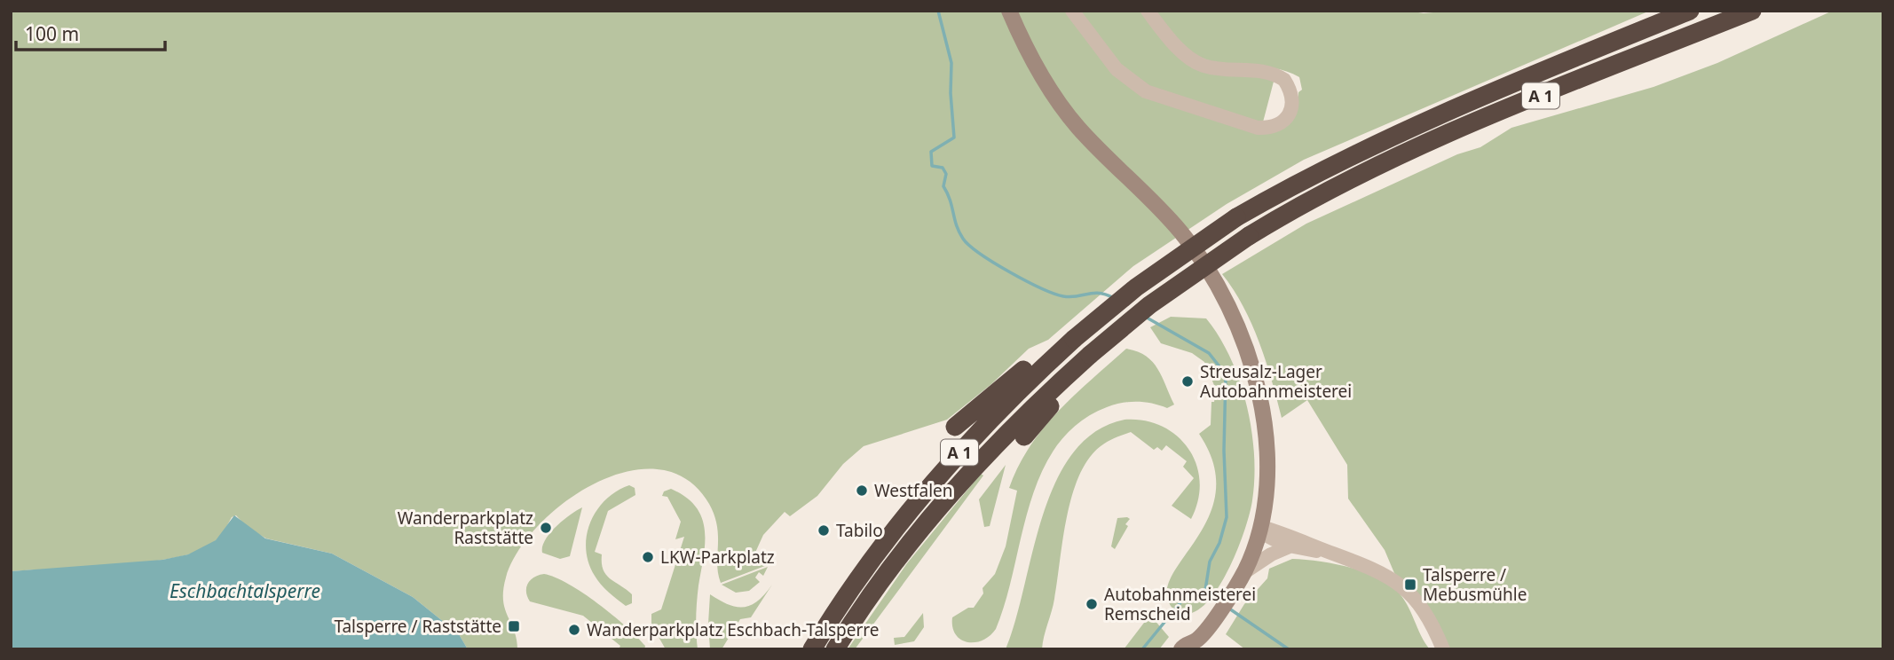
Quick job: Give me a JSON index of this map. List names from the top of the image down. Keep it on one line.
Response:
{"streets":{"highway":["A 1"]},"water":["Eschbachtalsperre"],"places":{"other":["Streusalz-Lager Autobahnmeisterei","Westfalen","Wanderparkplatz Raststätte","Tabilo","LKW-Parkplatz","Autobahnmeisterei Remscheid","Wanderparkplatz Eschbach-Talsperre"],"transit":["Talsperre / Mebusmühle","Talsperre / Raststätte"]},"scale_bar":"100 m"}
